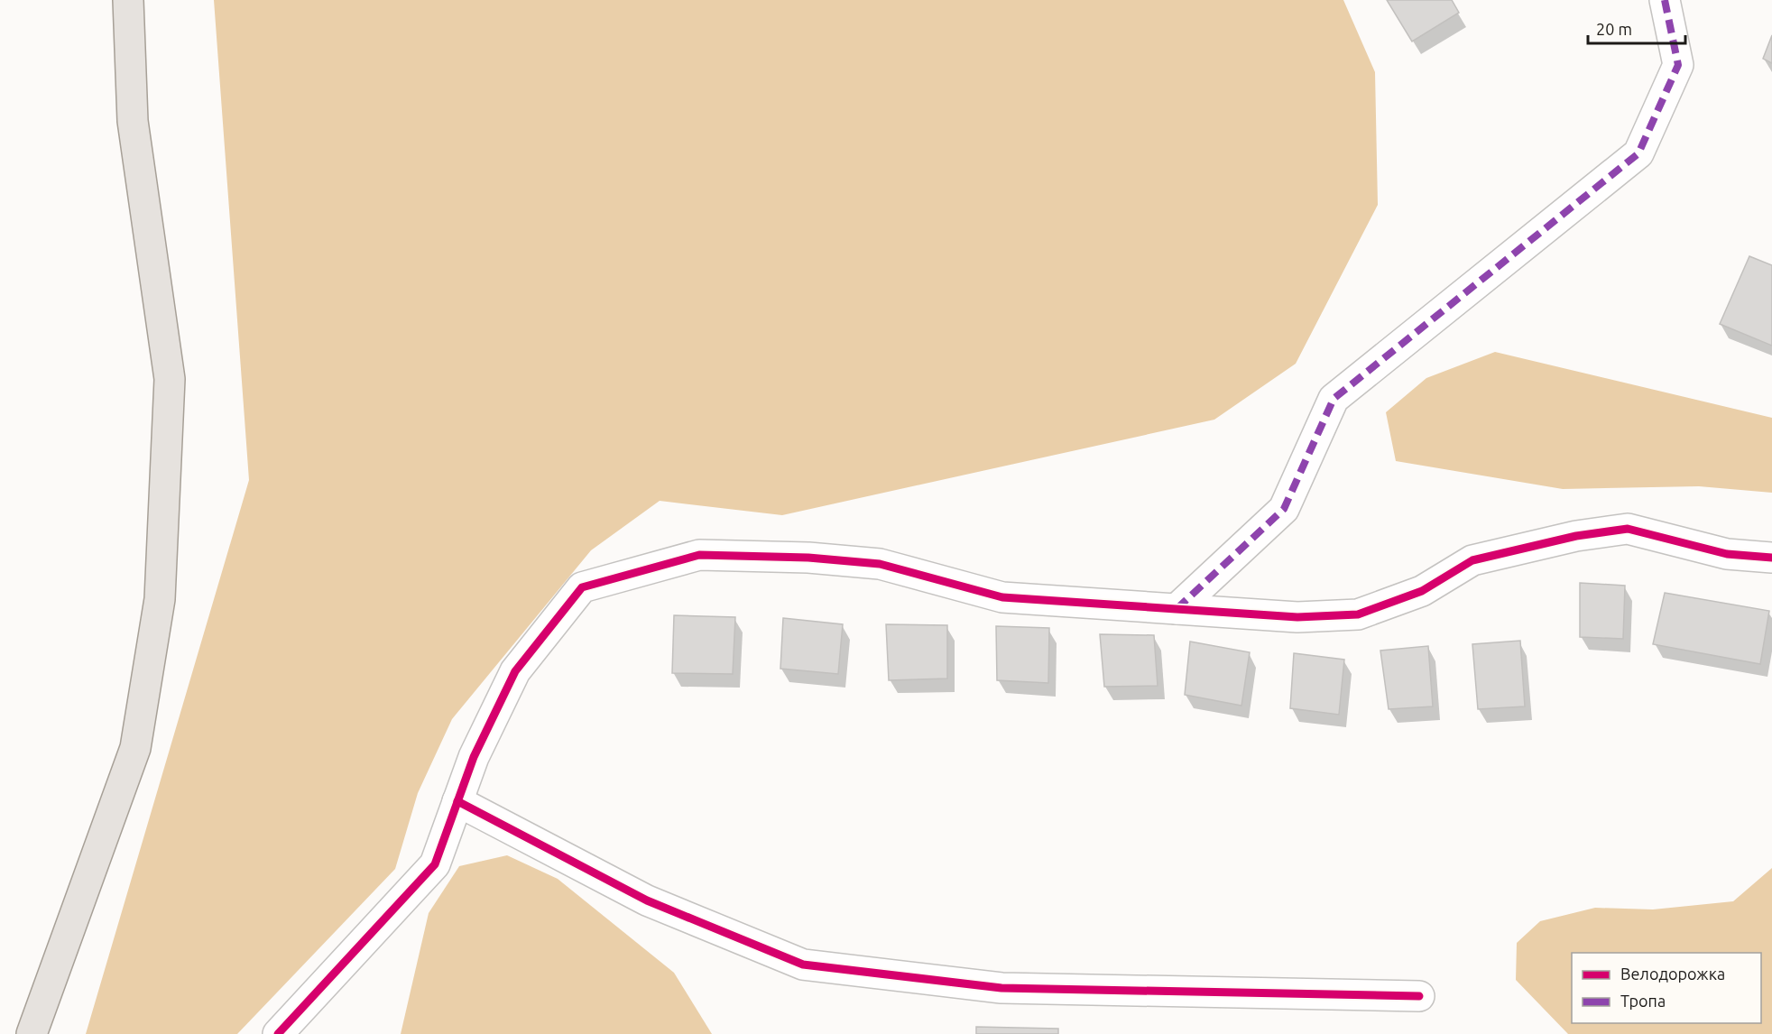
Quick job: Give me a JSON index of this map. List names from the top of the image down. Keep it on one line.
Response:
{"legend":["Велодорожка","Тропа"],"scale_bar":"20 m"}
